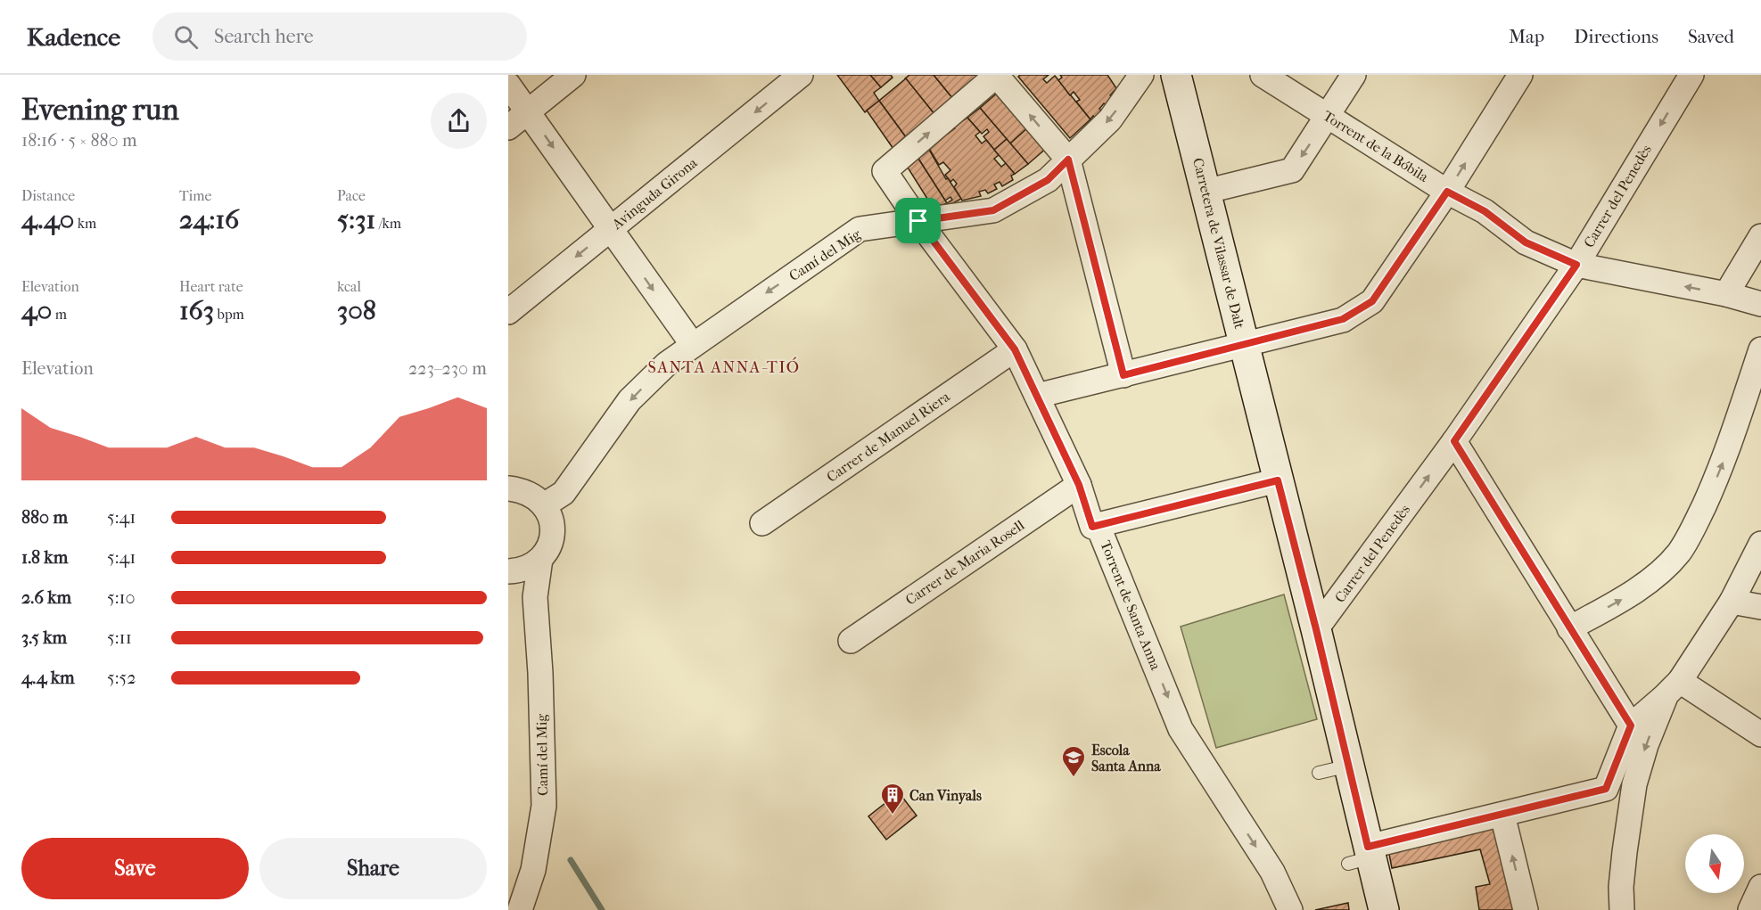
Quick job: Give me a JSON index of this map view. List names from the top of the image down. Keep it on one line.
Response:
{"streets":{"street":["Torrent de la Bóbila","Avinguda Girona","Carrer del Penedès","Carretera de Vilassar de Dalt","Camí del Mig","Carrer de Manuel Riera","Carrer de Maria Rosell","Torrent de Santa Anna"]},"crossings":[["Torrent de la Bóbila","Carrer del Penedès"],["Carrer del Penedès","Carretera de Vilassar de Dalt"],["Camí del Mig","Torrent de Santa Anna"],["Carrer de Manuel Riera","Torrent de Santa Anna"],["Carrer de Maria Rosell","Torrent de Santa Anna"]],"one_way":["Avinguda Girona","Camí del Mig"],"districts":["SANTA ANNA-TIÓ"],"places":{"school or university":["Escola Santa Anna"],"building":["Can Vinyals"]},"north":"bottom","page":{"header":"Kadence","search":"Search here","nav":["Map","Directions","Saved"],"heading":["Evening run","18:16 · 5 × 880 m"],"stats":[["Distance","4.40 km"],["Time","24:16"],["Pace","5:31 /km"],["Elevation","40 m"],["Heart rate","163 bpm"],["kcal","308"]],"chart":["Elevation","223–230 m"],"list":[{"name":"880 m","note":"5:41"},{"name":"1.8 km","note":"5:41"},{"name":"2.6 km","note":"5:10"},{"name":"3.5 km","note":"5:11"},{"name":"4.4 km","note":"5:52"}],"buttons":["Save","Share"]}}
